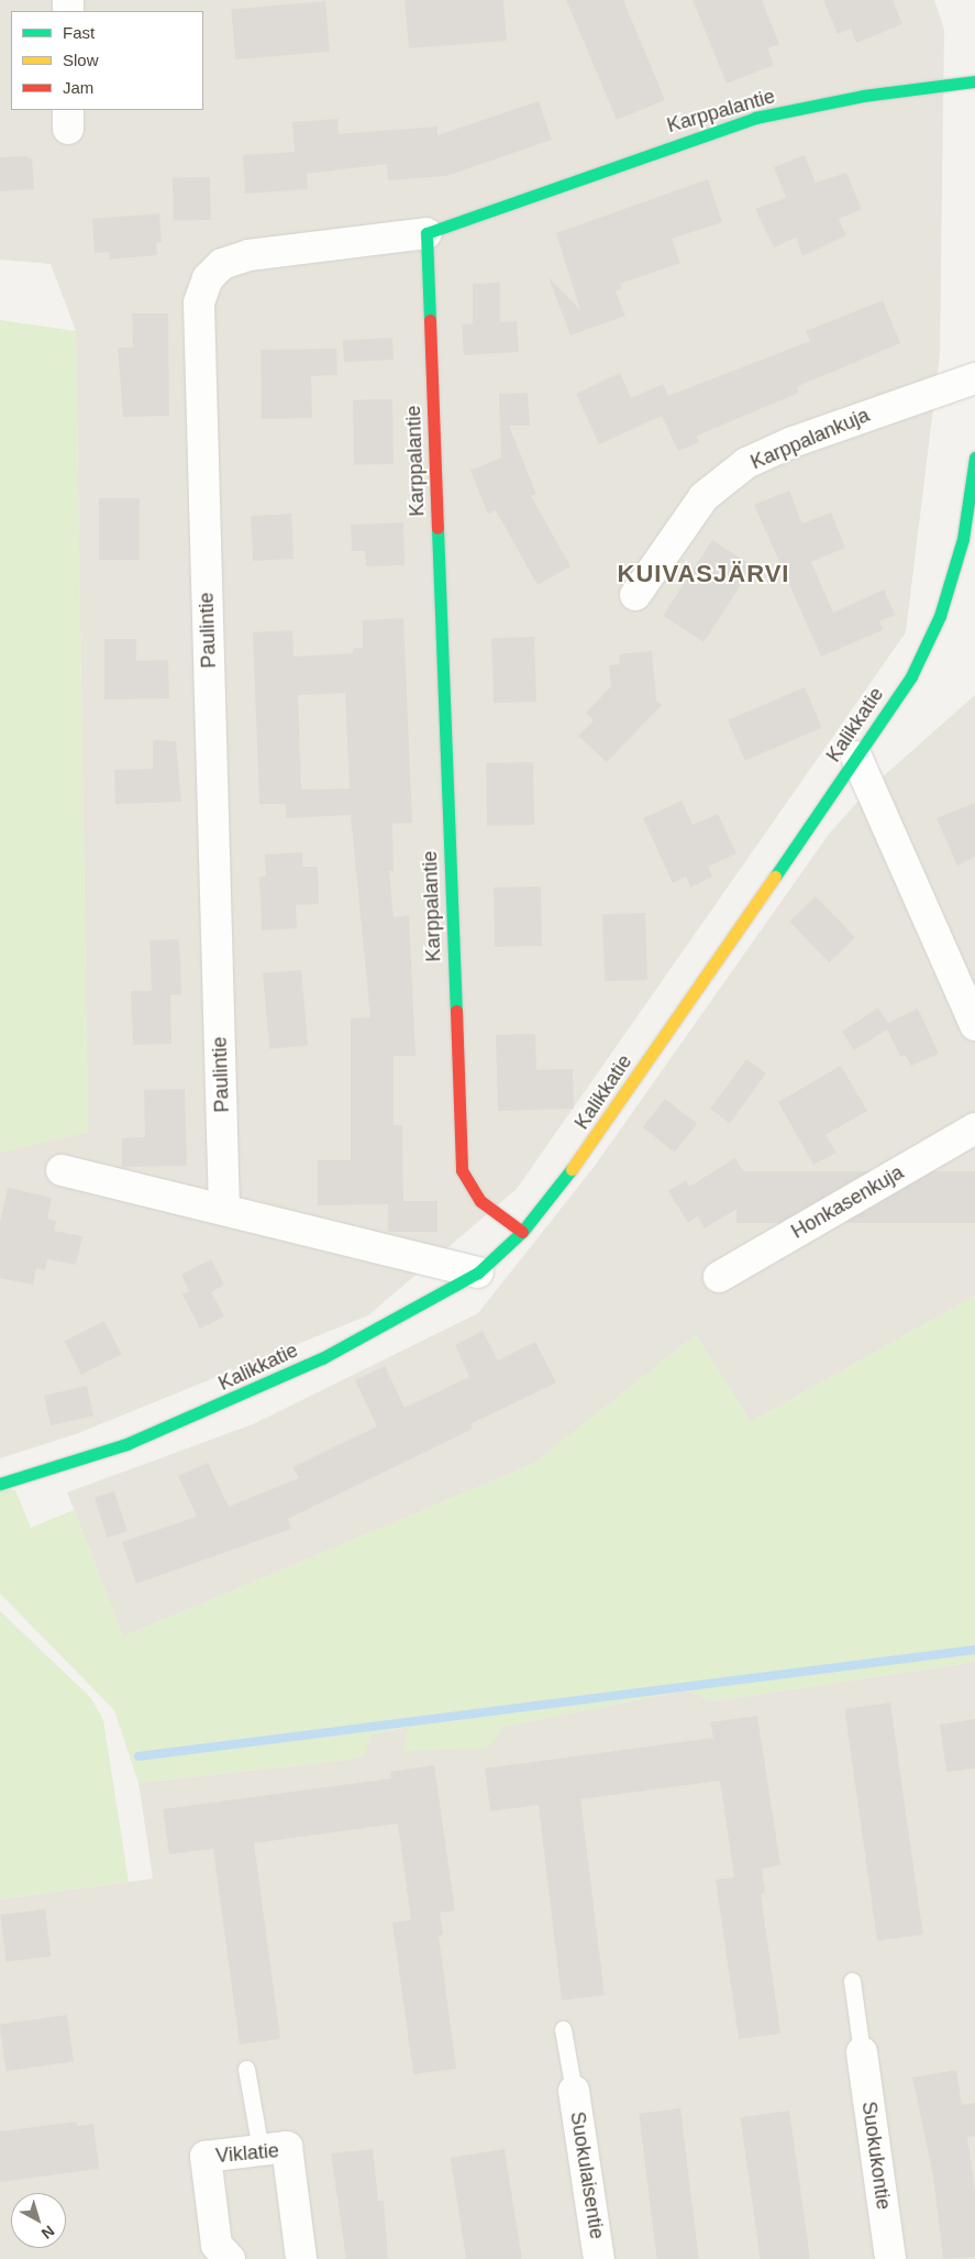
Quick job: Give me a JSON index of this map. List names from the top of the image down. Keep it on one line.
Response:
{"streets":{"street":["Karppalantie","Karppalankuja","Paulintie","Kalikkatie","Honkasenkuja","Viklatie","Suokukontie","Suokulaisentie"]},"crossings":[["Karppalantie","Paulintie"],["Karppalantie","Kalikkatie"]],"districts":["KUIVASJÄRVI"],"legend":["Fast","Slow","Jam"],"north":"bottom right"}
